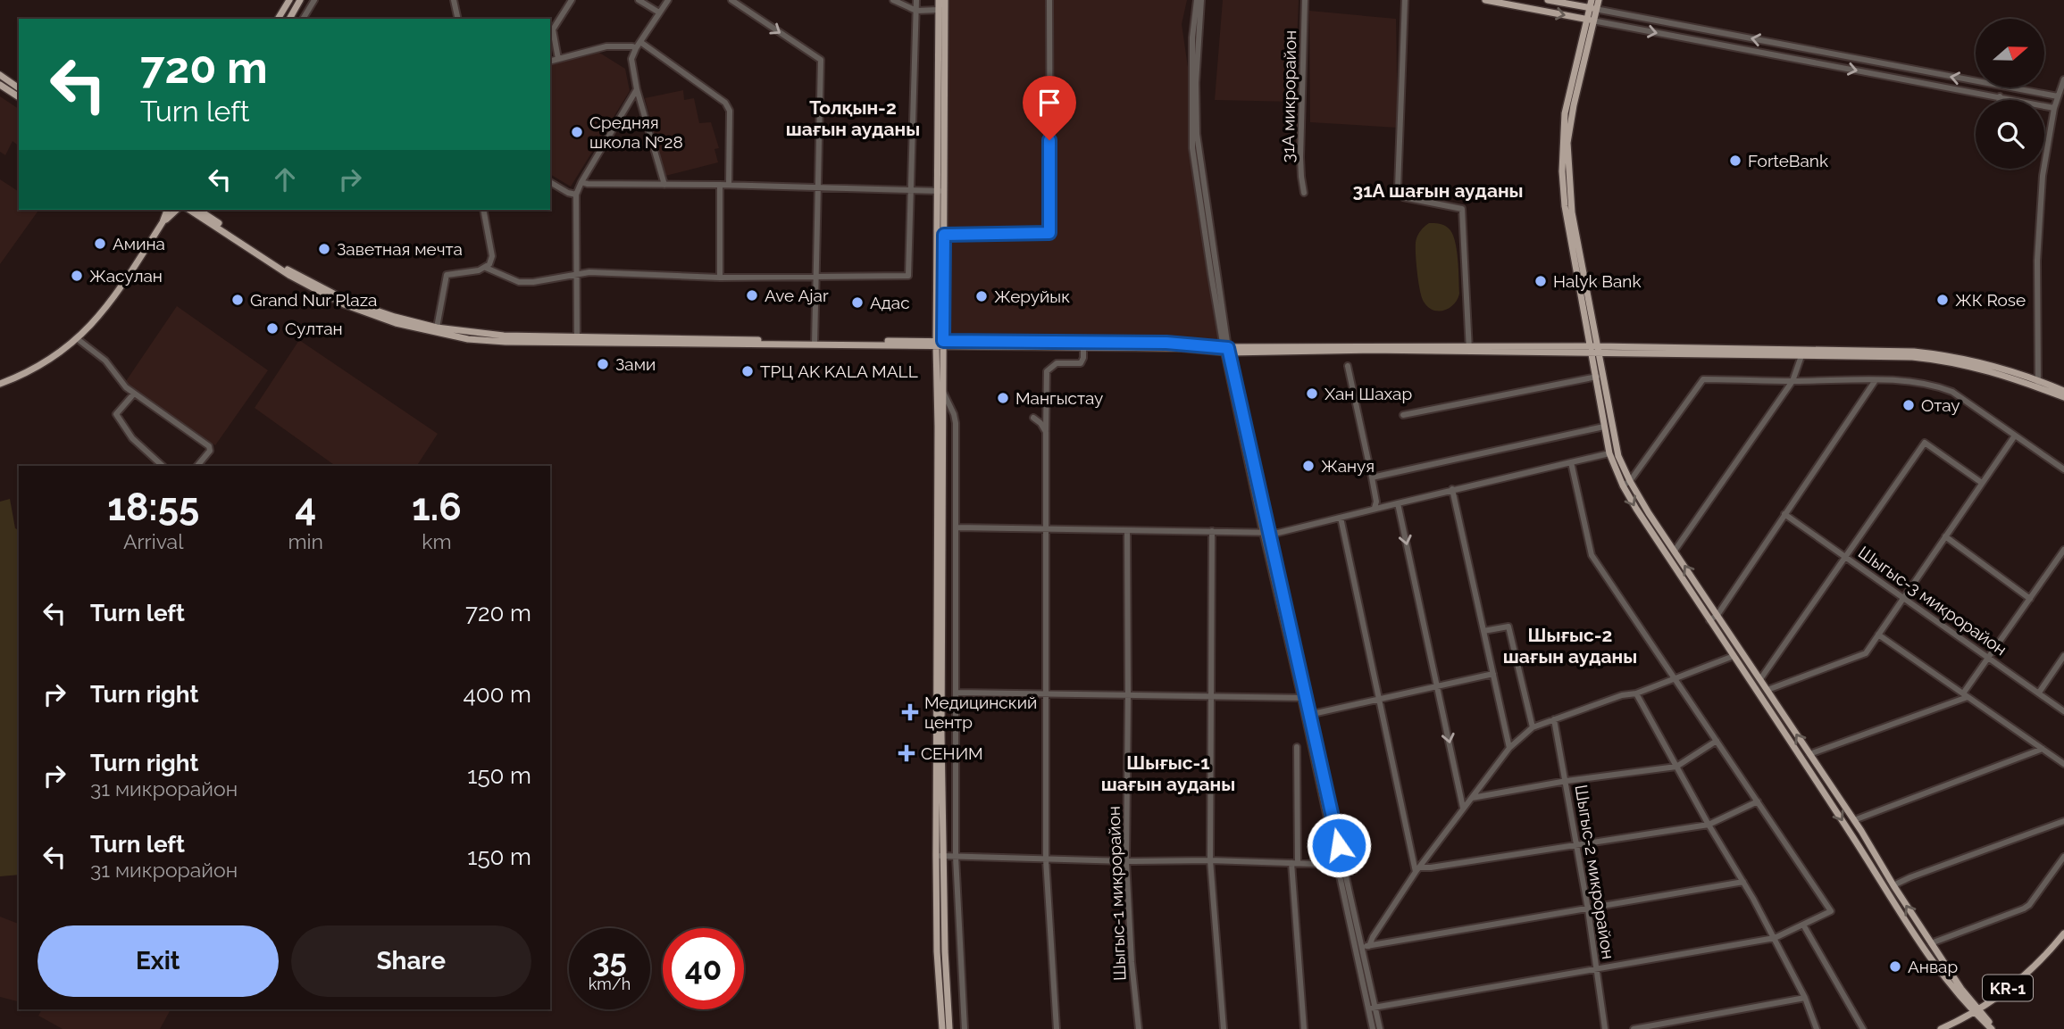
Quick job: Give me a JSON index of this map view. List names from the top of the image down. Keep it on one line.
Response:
{"streets":{"main road":["KR-1"],"street":["31А микрорайон","Шыгыс-3 микрорайон","Шыгыс-2 микрорайон","Шыгыс-1 микрорайон"]},"districts":["Толқын-2 шағын ауданы","31А шағын ауданы","Шығыс-2 шағын ауданы","Шығыс-1 шағын ауданы"],"places":{"other":["Средняя школа №28","ForteBank","Амина","Заветная мечта","Жасулан","Halyk Bank","Ave Ajar","Жеруйык","Grand Nur Plaza","ЖК Rose","Адас","Султан","Зами","ТРЦ AK KALA MALL","Хан Шахар","Мангыстау","Отау","Жануя","Анвар"],"health":["Медицинский центр","СЕНИМ"]},"north":"right","page":{"turn":["720 m","Turn left"],"eta":["18:55","Arrival","4","min","1.6","km"],"list":[{"name":"Turn left","value":"720 m"},{"name":"Turn right","value":"400 m"},{"name":"Turn right","note":"31 микрорайон","value":"150 m"},{"name":"Turn left","note":"31 микрорайон","value":"150 m"}],"buttons":["Exit","Share"],"speed":"35 km/h","limit":"40"}}
